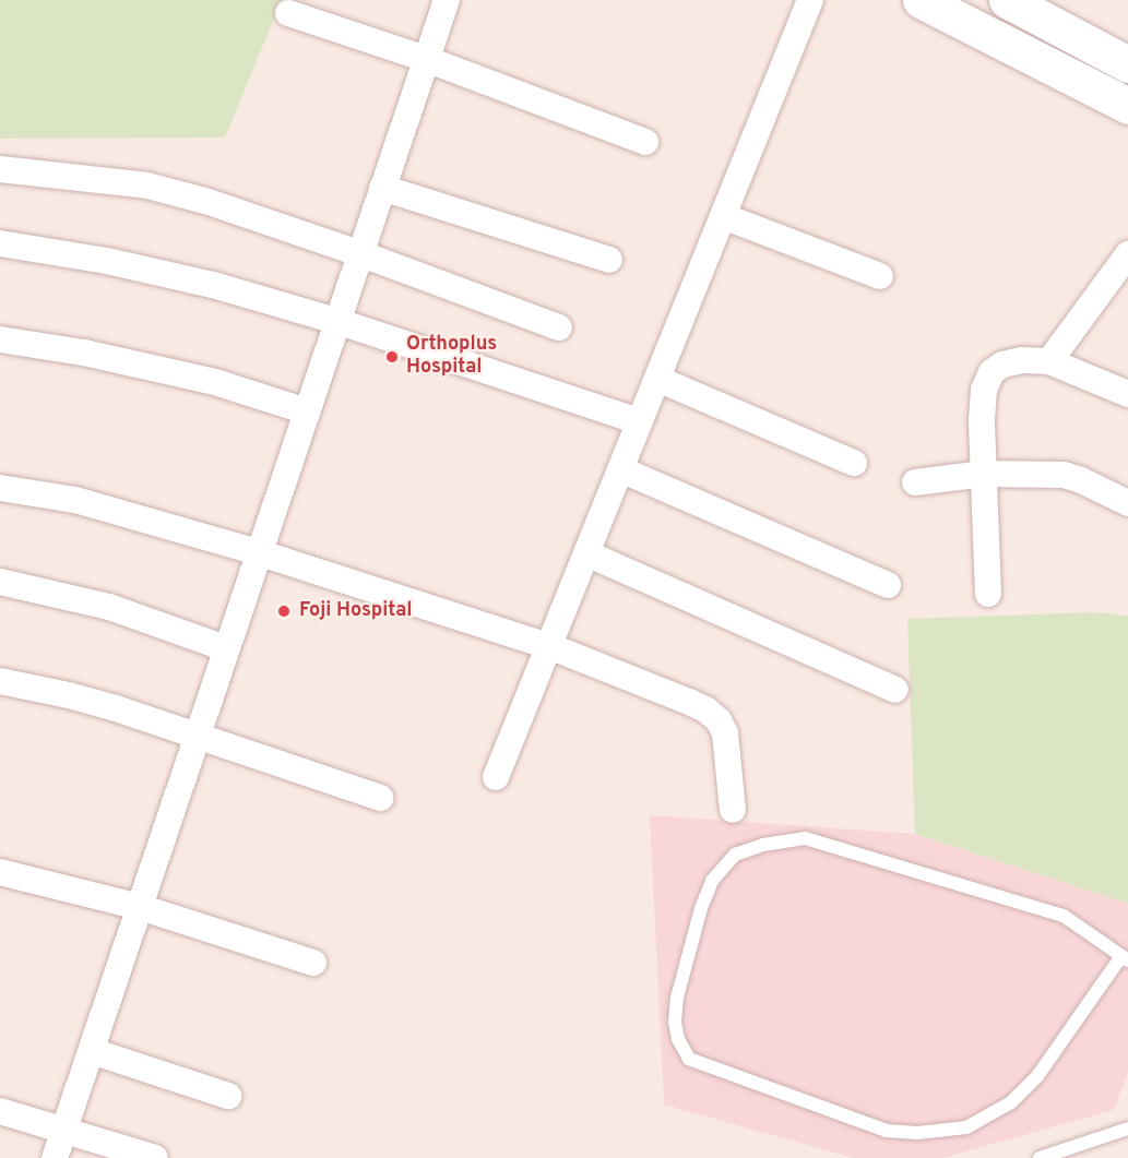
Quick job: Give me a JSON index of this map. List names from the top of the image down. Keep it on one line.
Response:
{"places":["Orthoplus Hospital","Foji Hospital"]}
